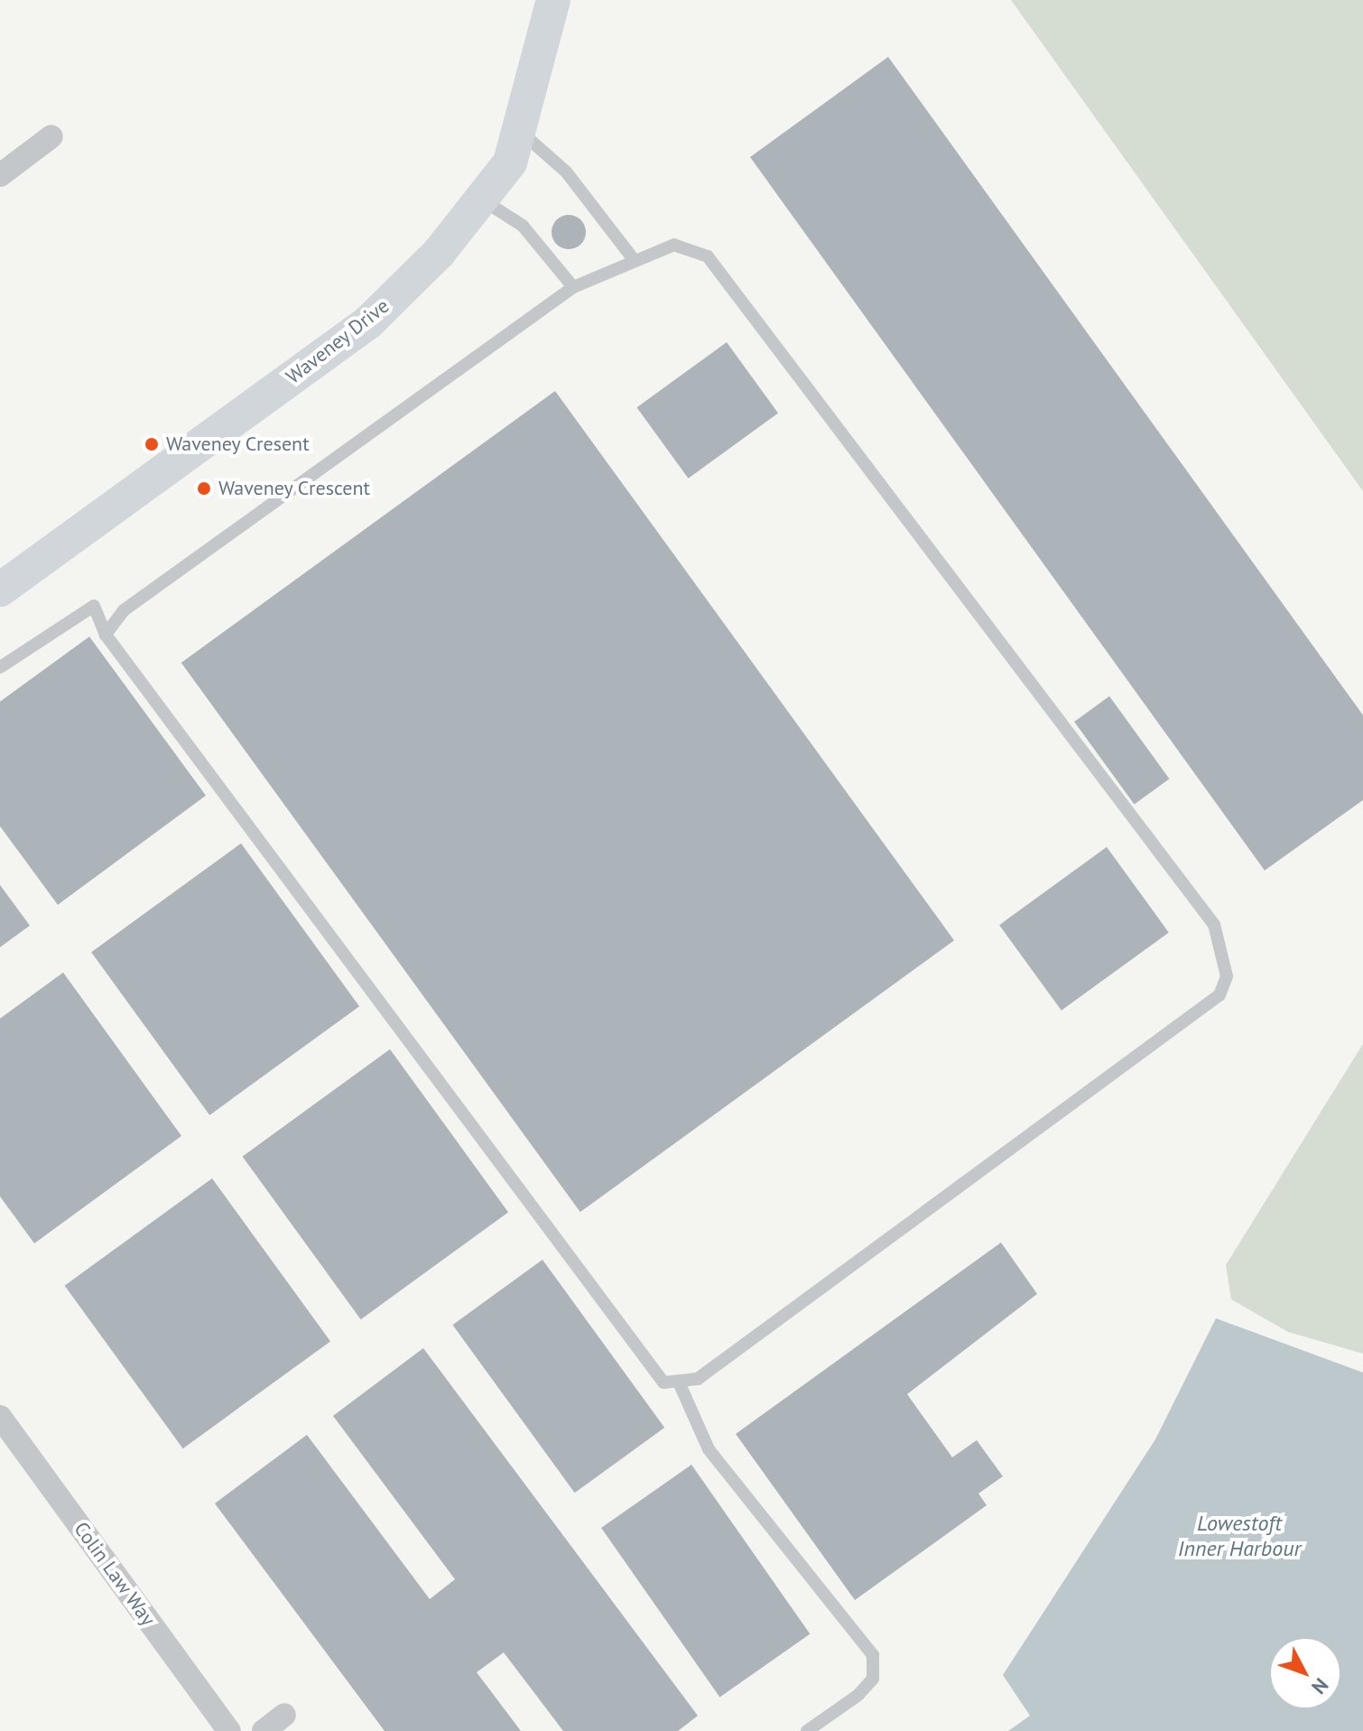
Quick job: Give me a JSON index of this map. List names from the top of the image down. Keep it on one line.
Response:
{"streets":{"main road":["Waveney Drive"],"street":["Colin Law Way"]},"water":["Lowestoft Inner Harbour"],"places":["Waveney Cresent","Waveney Crescent"],"north":"bottom right"}
